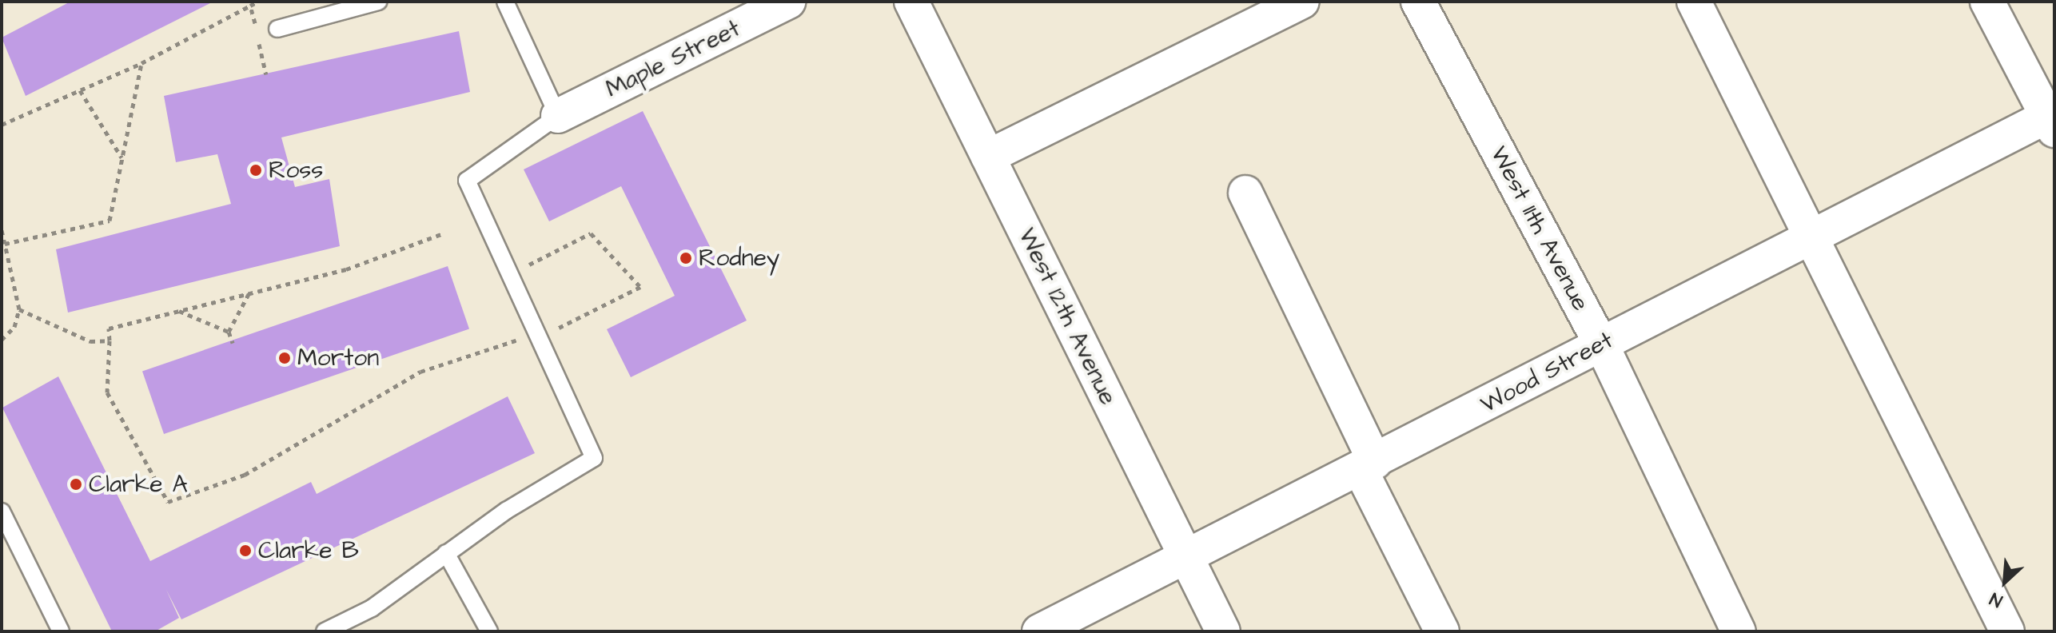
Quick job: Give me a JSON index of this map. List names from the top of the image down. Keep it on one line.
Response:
{"streets":{"street":["Maple Street","West 11th Avenue","West 12th Avenue","Wood Street"]},"crossings":[["West 11th Avenue","Wood Street"],["West 12th Avenue","Wood Street"]],"places":["Ross","Rodney","Morton","Clarke A","Clarke B"],"north":"bottom left"}
